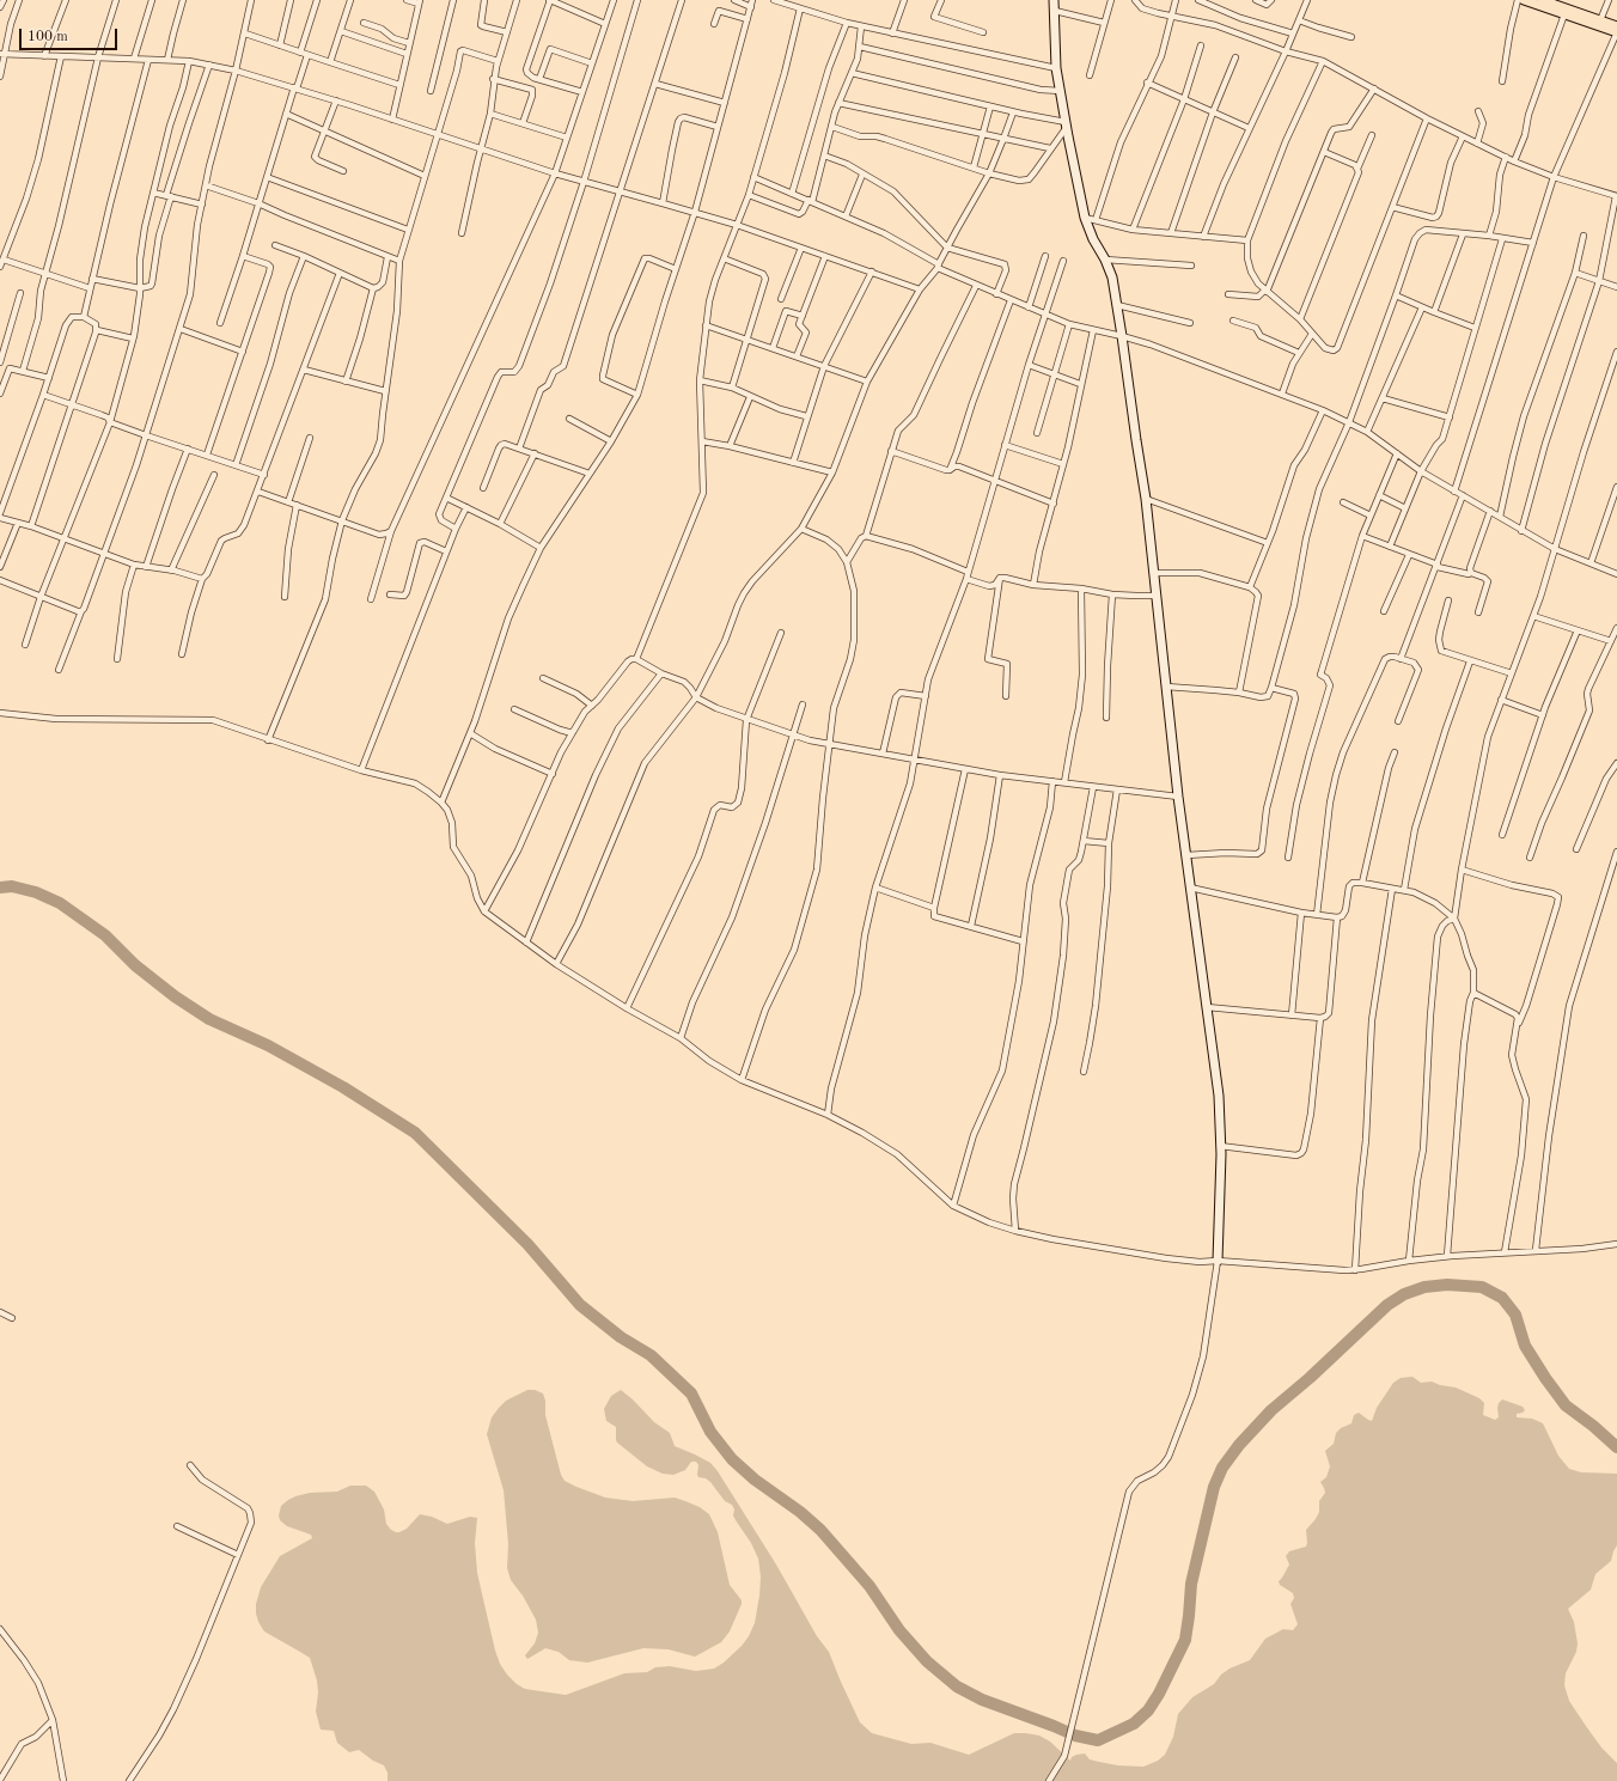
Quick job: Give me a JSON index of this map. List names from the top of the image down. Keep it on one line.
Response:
{"scale_bar":"100 m"}
